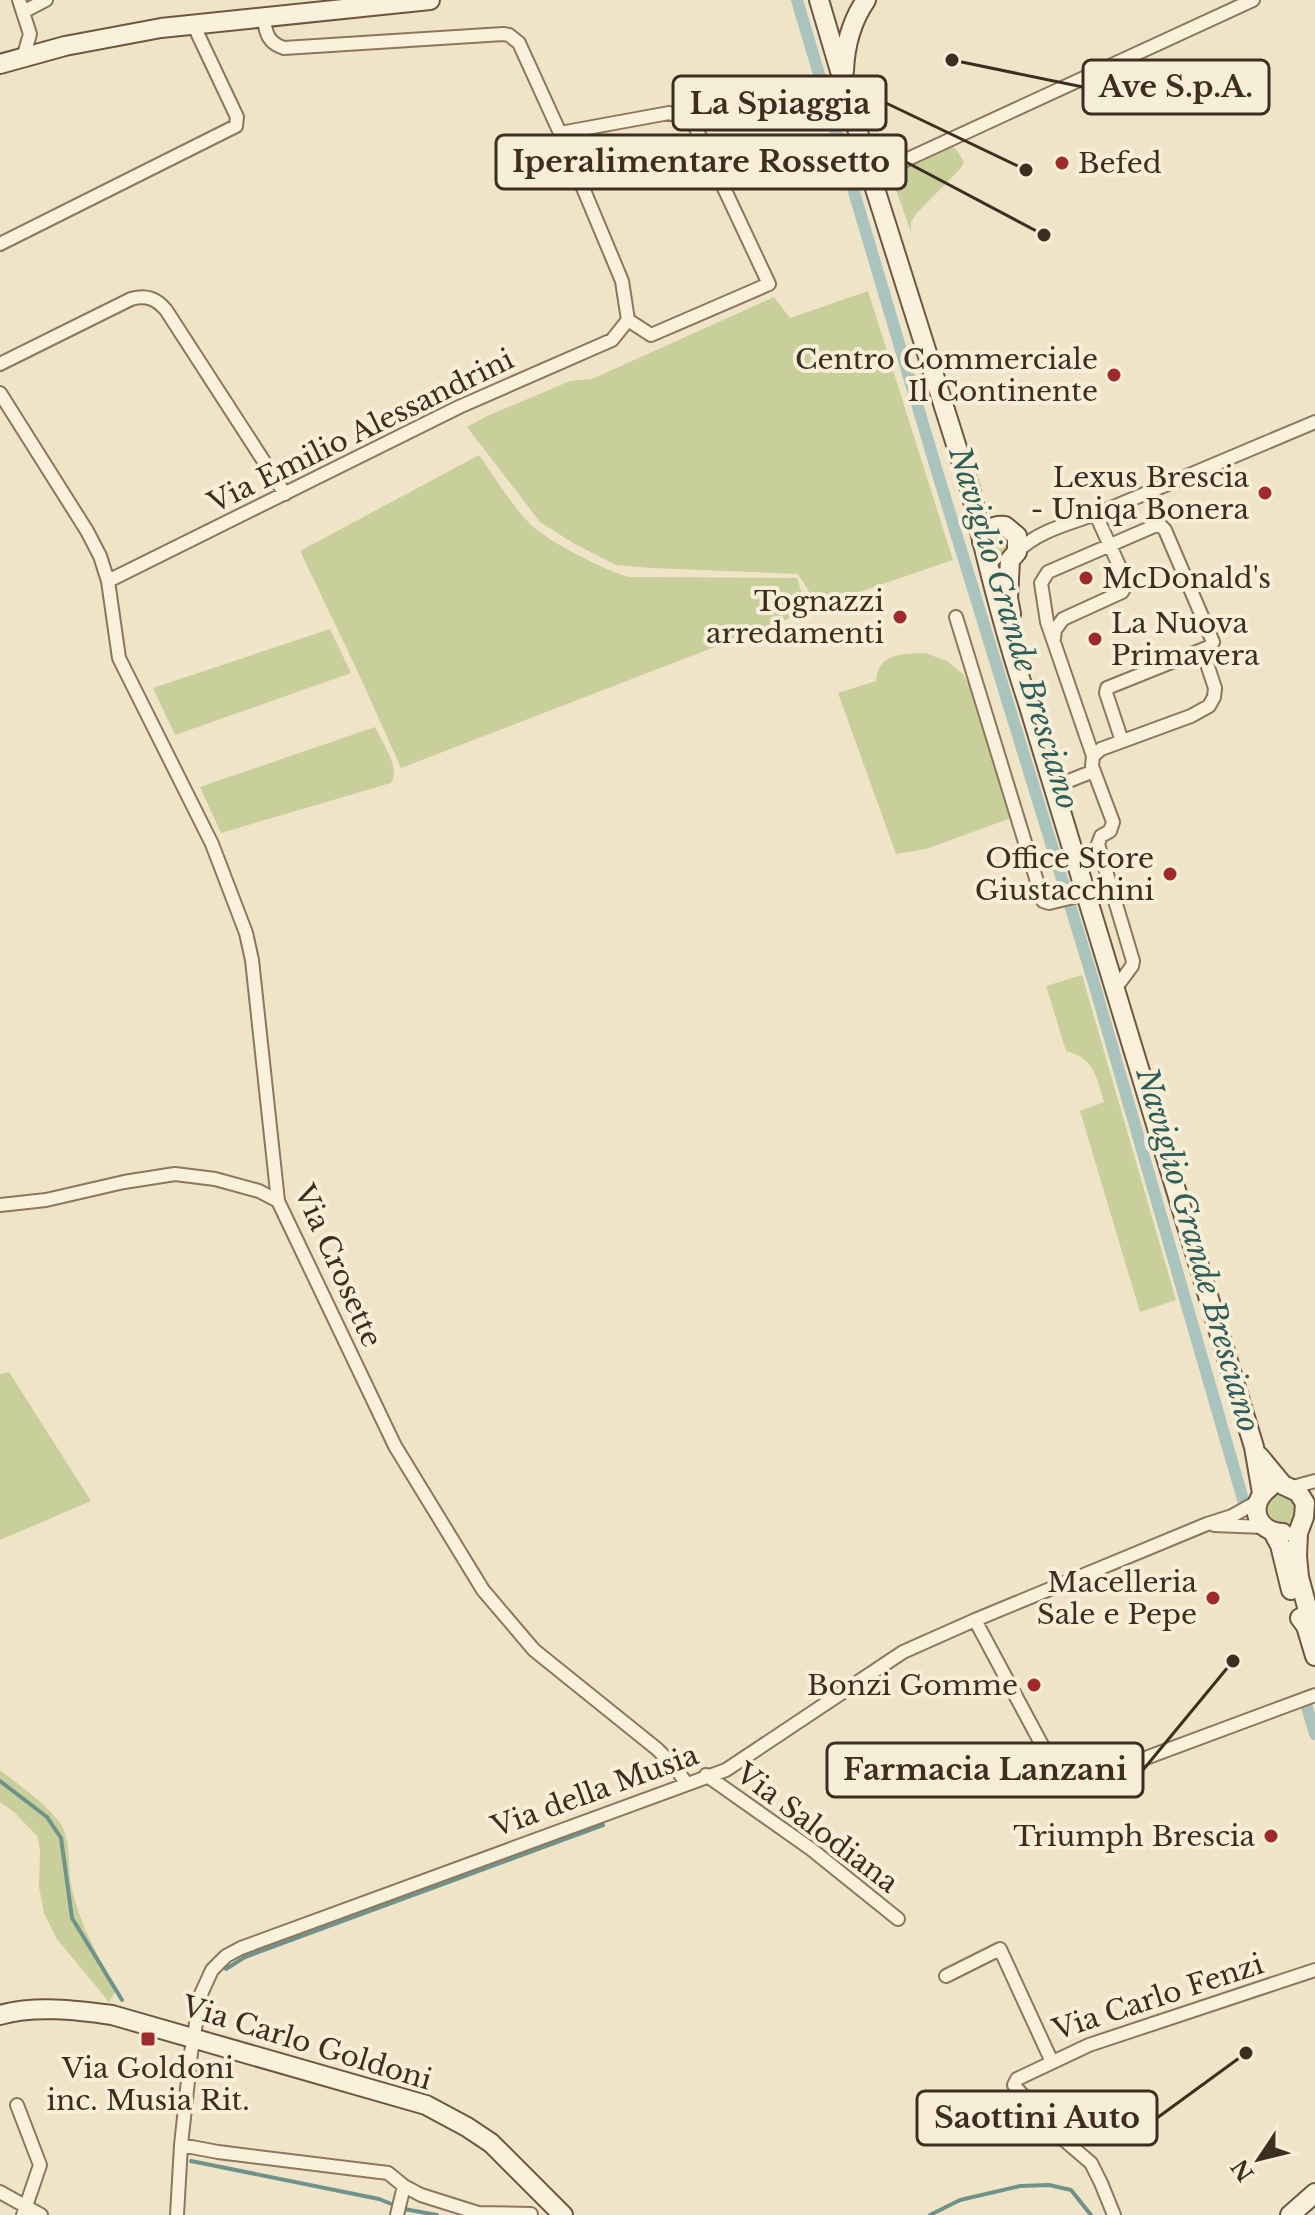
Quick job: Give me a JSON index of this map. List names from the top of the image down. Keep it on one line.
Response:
{"streets":{"main road":["Via Carlo Goldoni"],"street":["Via Emilio Alessandrini","Via Crosette","Via della Musia","Via Salodiana","Via Carlo Fenzi"]},"crossings":[["Via Emilio Alessandrini","Via Crosette"],["Via Crosette","Via della Musia"],["Via della Musia","Via Salodiana"],["Via della Musia","Via Carlo Goldoni"]],"water":["Naviglio Grande Bresciano"],"places":{"other":["Ave S.p.A.","Befed","La Spiaggia","Iperalimentare Rossetto","Centro Commerciale Il Continente","Lexus Brescia - Uniqa Bonera","McDonald's","Tognazzi arredamenti","La Nuova Primavera","Office Store Giustacchini","Macelleria Sale e Pepe","Farmacia Lanzani","Bonzi Gomme","Triumph Brescia","Saottini Auto"],"transit":["Via Goldoni inc. Musia Rit."]},"north":"bottom left"}
